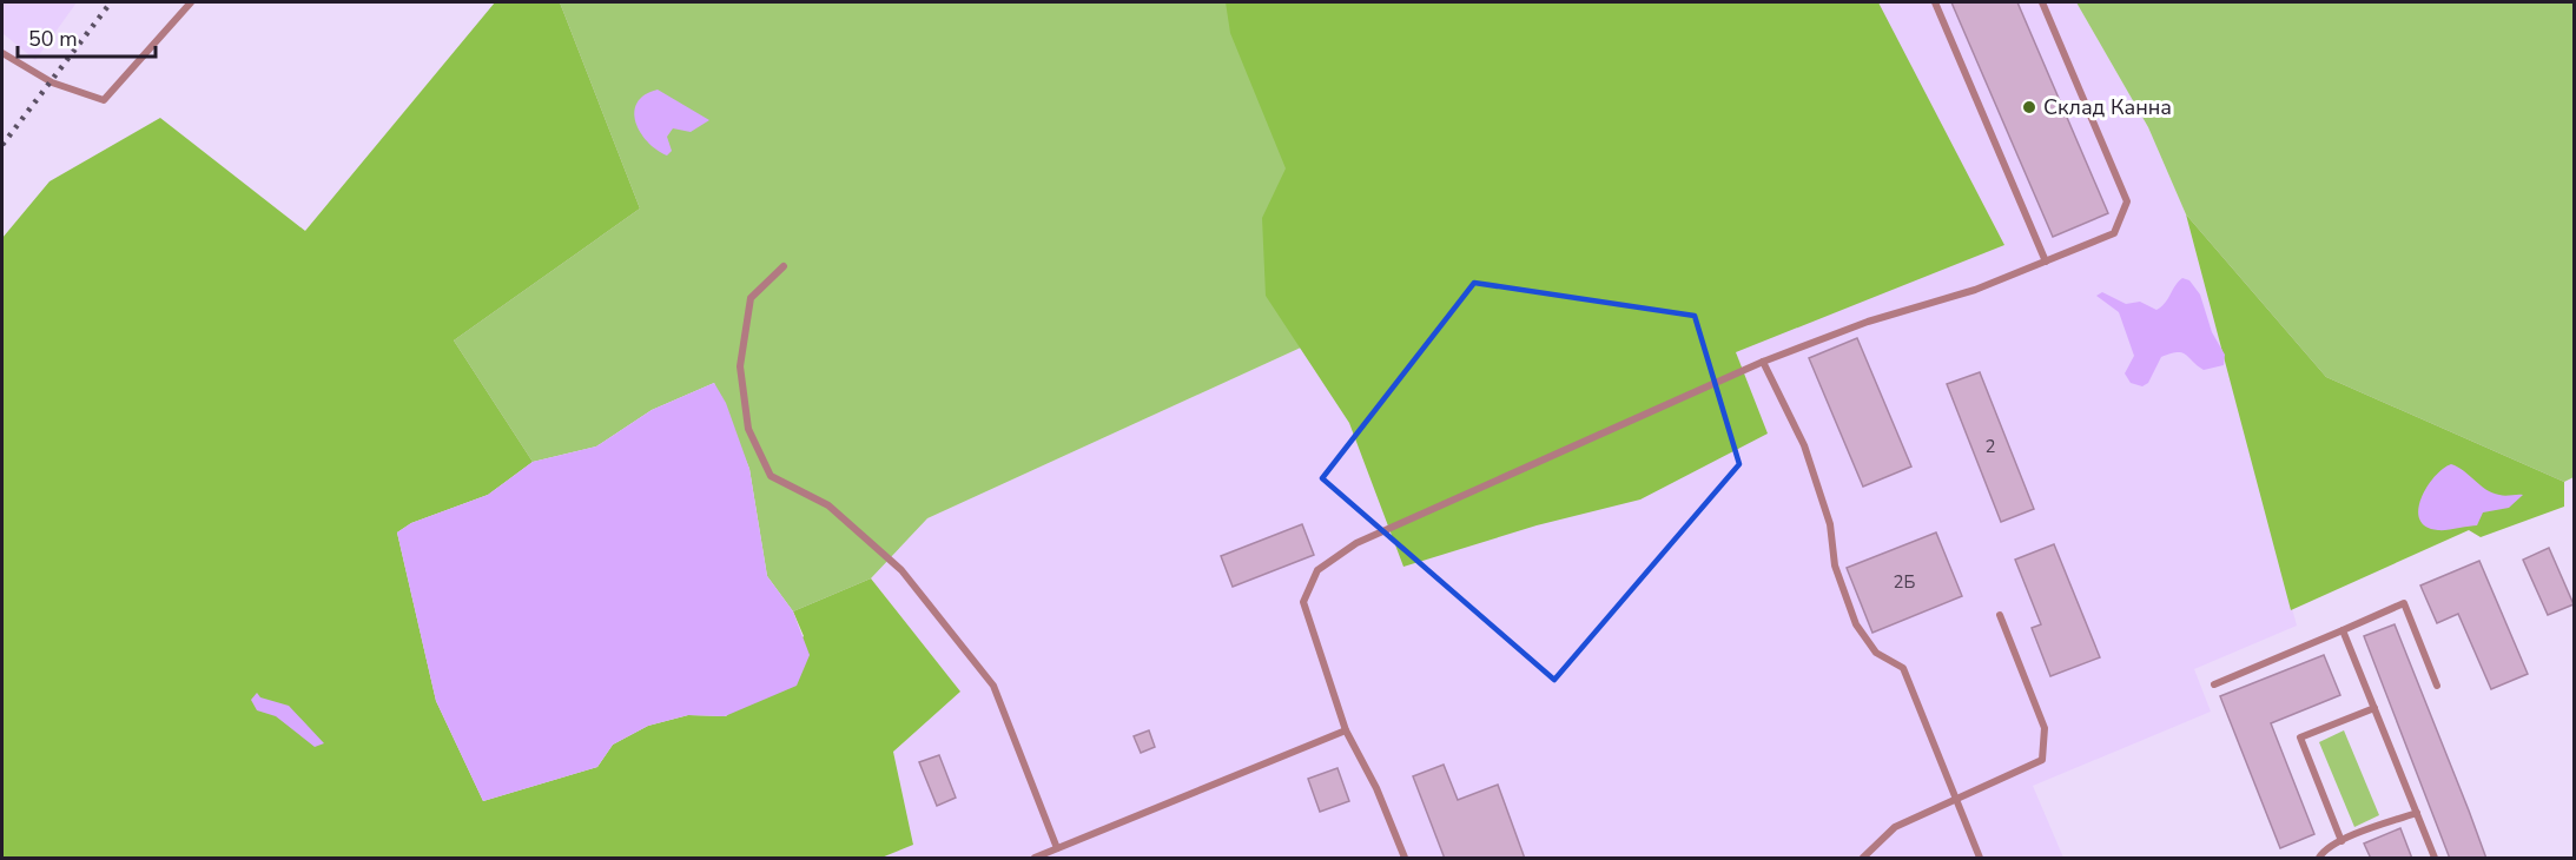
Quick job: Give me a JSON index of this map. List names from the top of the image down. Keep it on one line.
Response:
{"places":["Склад Канна"],"house_numbers":["2","2Б"],"scale_bar":"50 m"}
